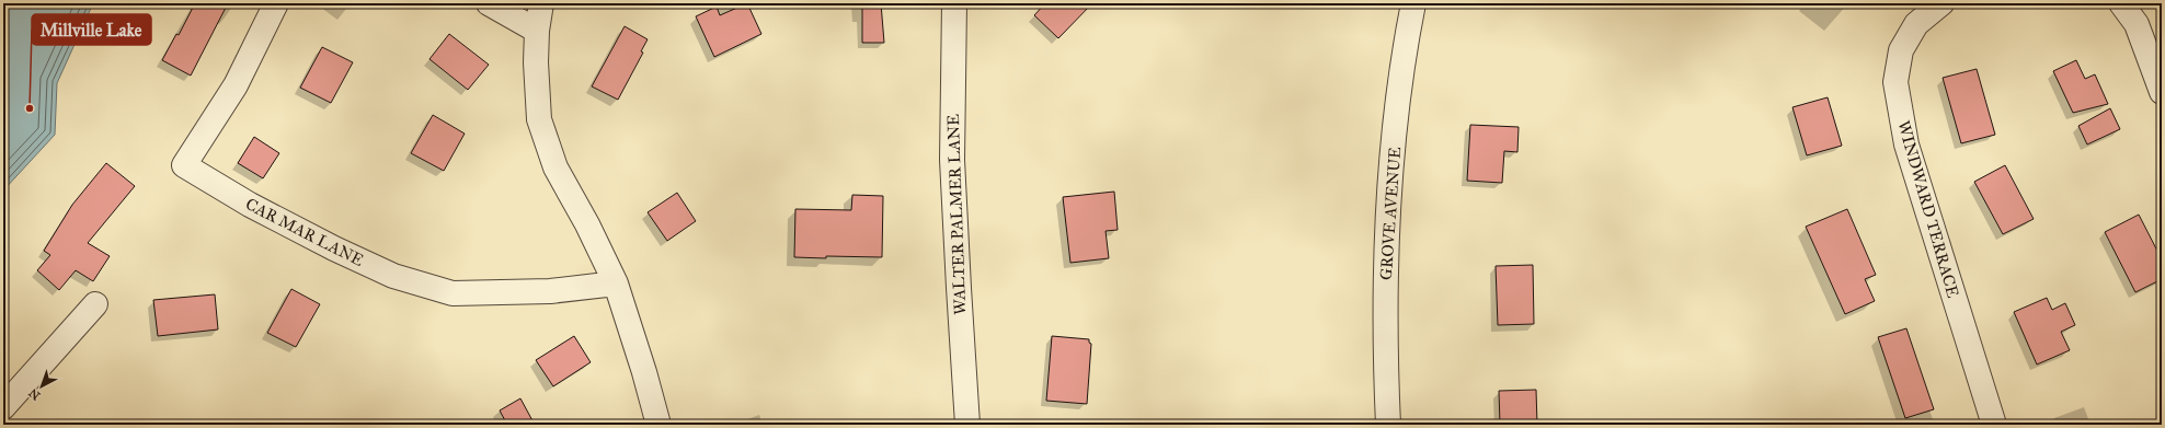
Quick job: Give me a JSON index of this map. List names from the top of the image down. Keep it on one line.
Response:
{"streets":{"street":["WINDWARD TERRACE","GROVE AVENUE","WALTER PALMER LANE","CAR MAR LANE"]},"places":["Millville Lake"],"north":"bottom left"}
